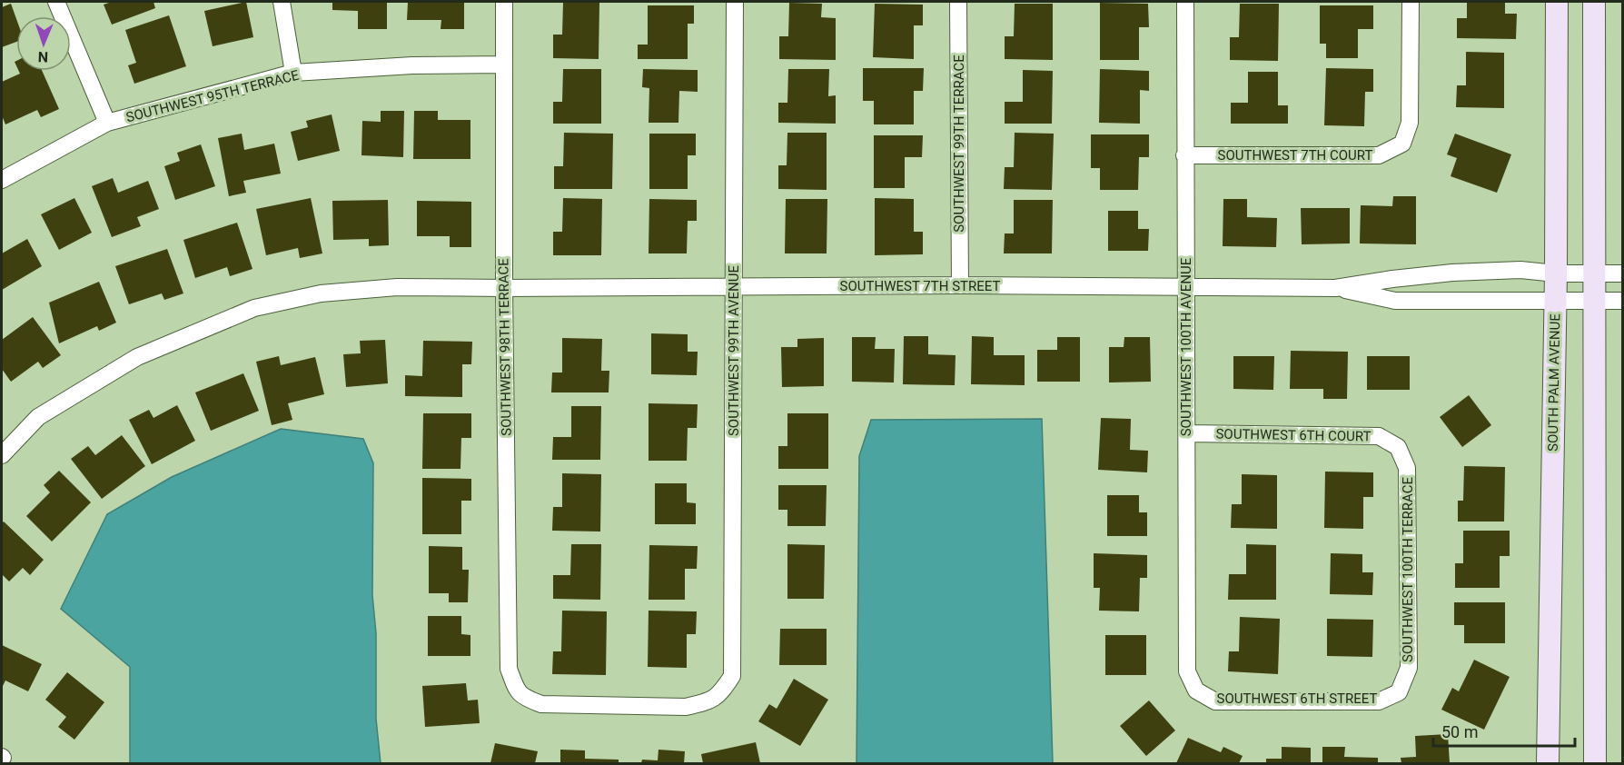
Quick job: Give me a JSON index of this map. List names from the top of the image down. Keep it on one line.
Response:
{"streets":{"main road":["SOUTH PALM AVENUE"],"street":["SOUTHWEST 95TH TERRACE","SOUTHWEST 99TH TERRACE","SOUTHWEST 7TH COURT","SOUTHWEST 7TH STREET","SOUTHWEST 98TH TERRACE","SOUTHWEST 100TH AVENUE","SOUTHWEST 99TH AVENUE","SOUTHWEST 6TH COURT","SOUTHWEST 100TH TERRACE","SOUTHWEST 6TH STREET"]},"crossings":[["SOUTHWEST 95TH TERRACE","SOUTHWEST 98TH TERRACE"],["SOUTHWEST 99TH TERRACE","SOUTHWEST 7TH STREET"],["SOUTHWEST 7TH COURT","SOUTHWEST 100TH AVENUE"],["SOUTHWEST 7TH STREET","SOUTHWEST 98TH TERRACE"],["SOUTHWEST 7TH STREET","SOUTHWEST 100TH AVENUE"],["SOUTHWEST 7TH STREET","SOUTHWEST 99TH AVENUE"],["SOUTHWEST 7TH STREET","SOUTH PALM AVENUE"],["SOUTHWEST 98TH TERRACE","SOUTHWEST 99TH AVENUE"],["SOUTHWEST 100TH AVENUE","SOUTHWEST 6TH COURT"],["SOUTHWEST 100TH AVENUE","SOUTHWEST 6TH STREET"],["SOUTHWEST 6TH COURT","SOUTHWEST 100TH TERRACE"],["SOUTHWEST 100TH TERRACE","SOUTHWEST 6TH STREET"]],"scale_bar":"50 m","north":"bottom"}
